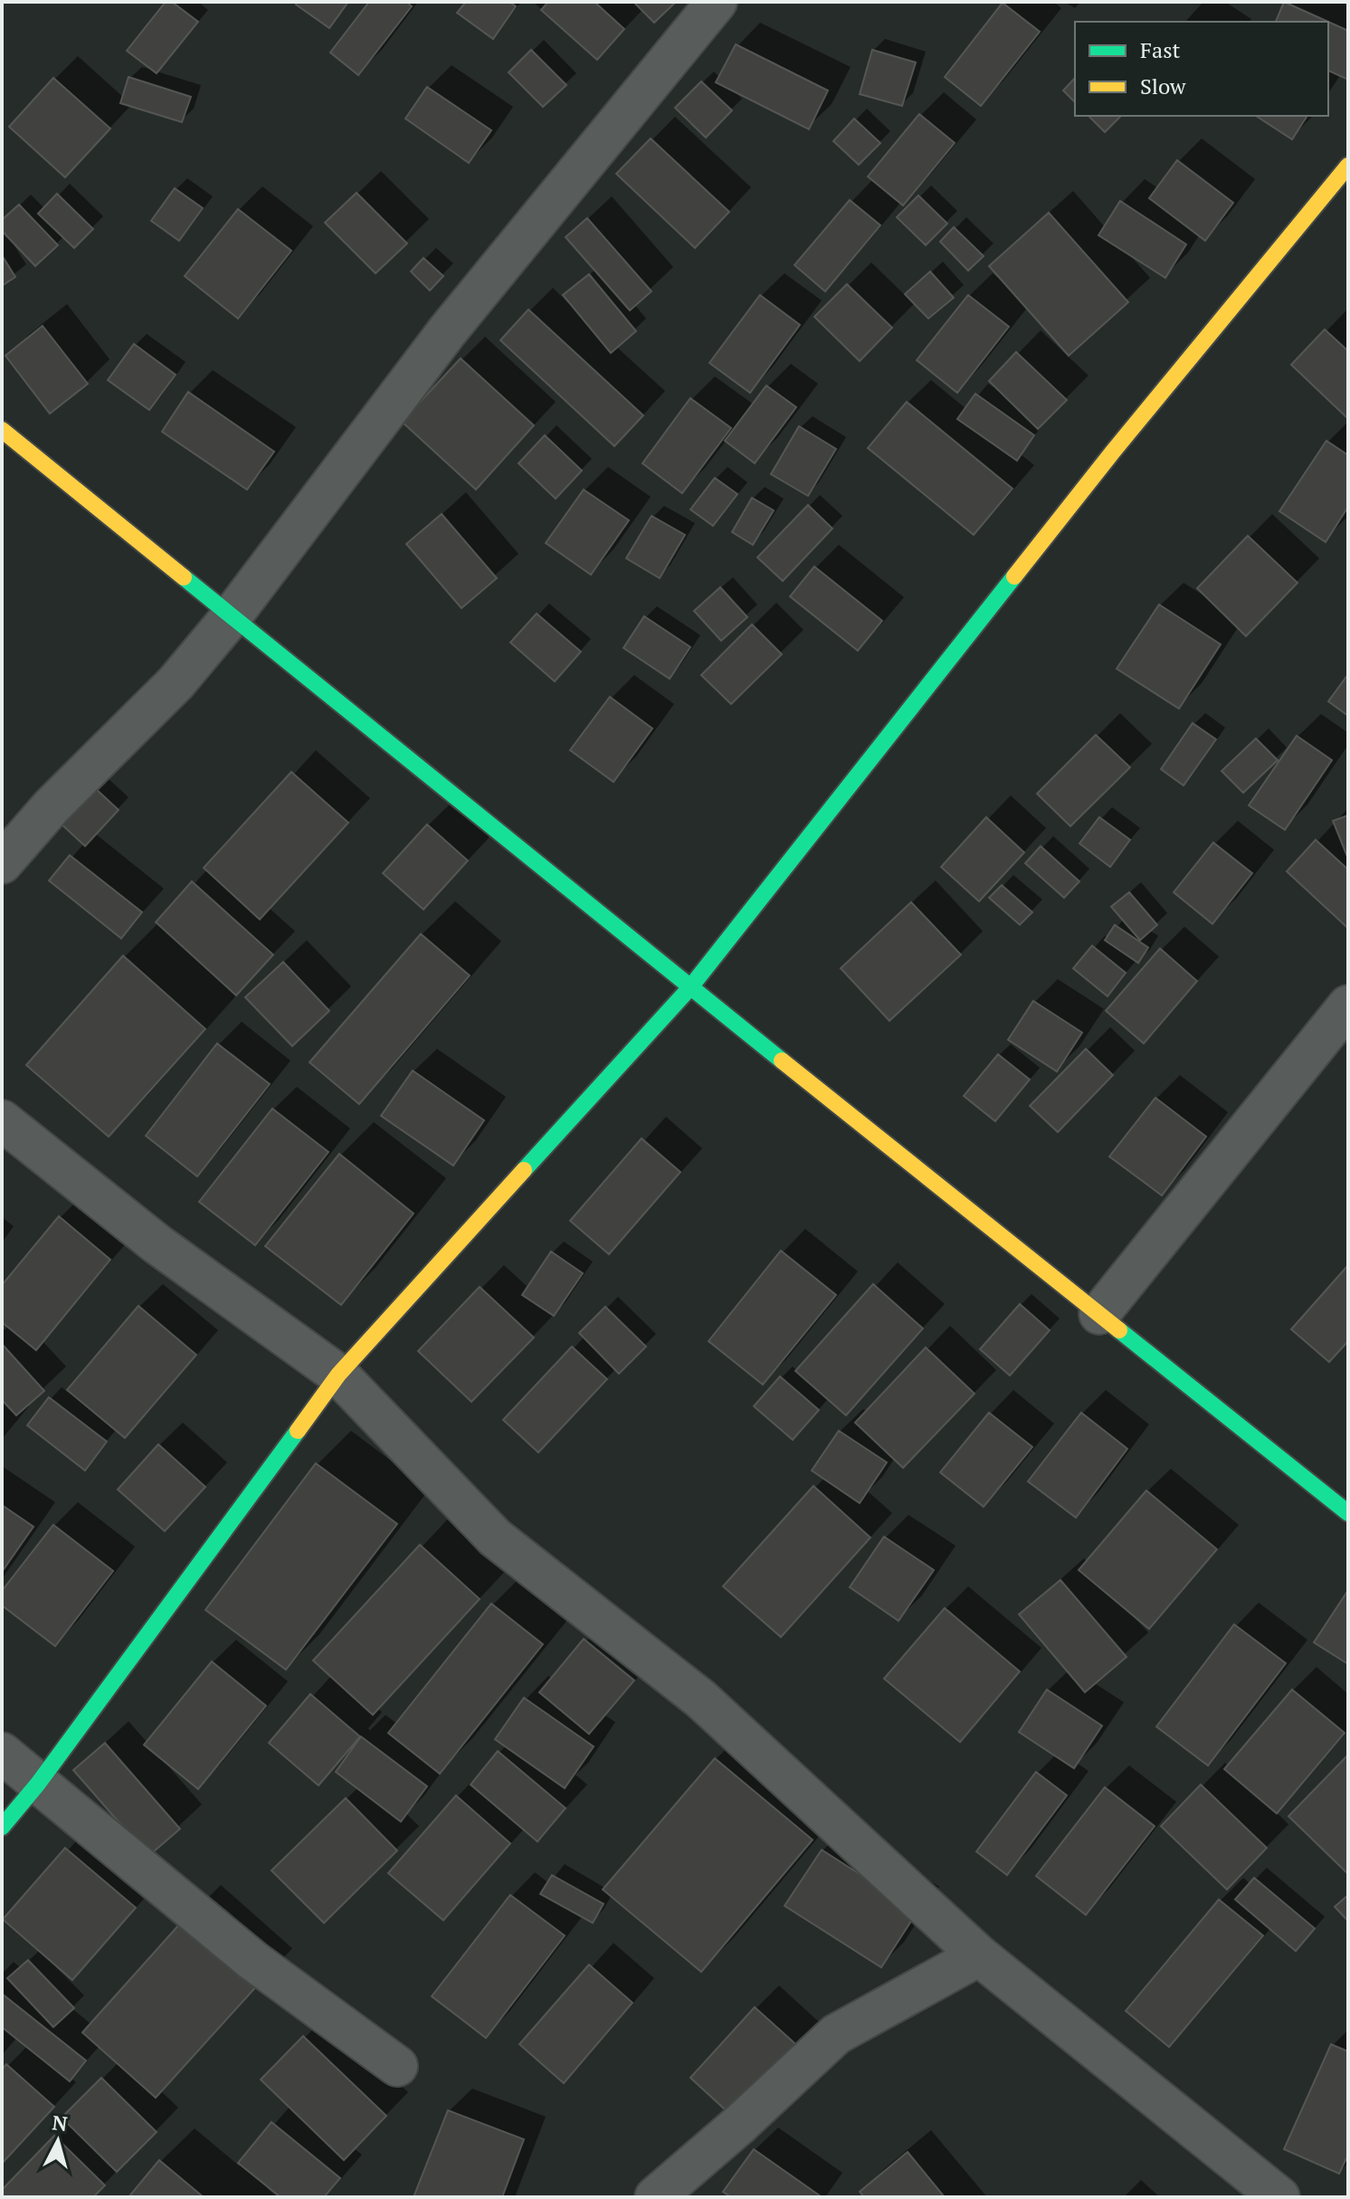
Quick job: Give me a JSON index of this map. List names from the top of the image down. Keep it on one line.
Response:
{"legend":["Fast","Slow"],"north":"top"}
